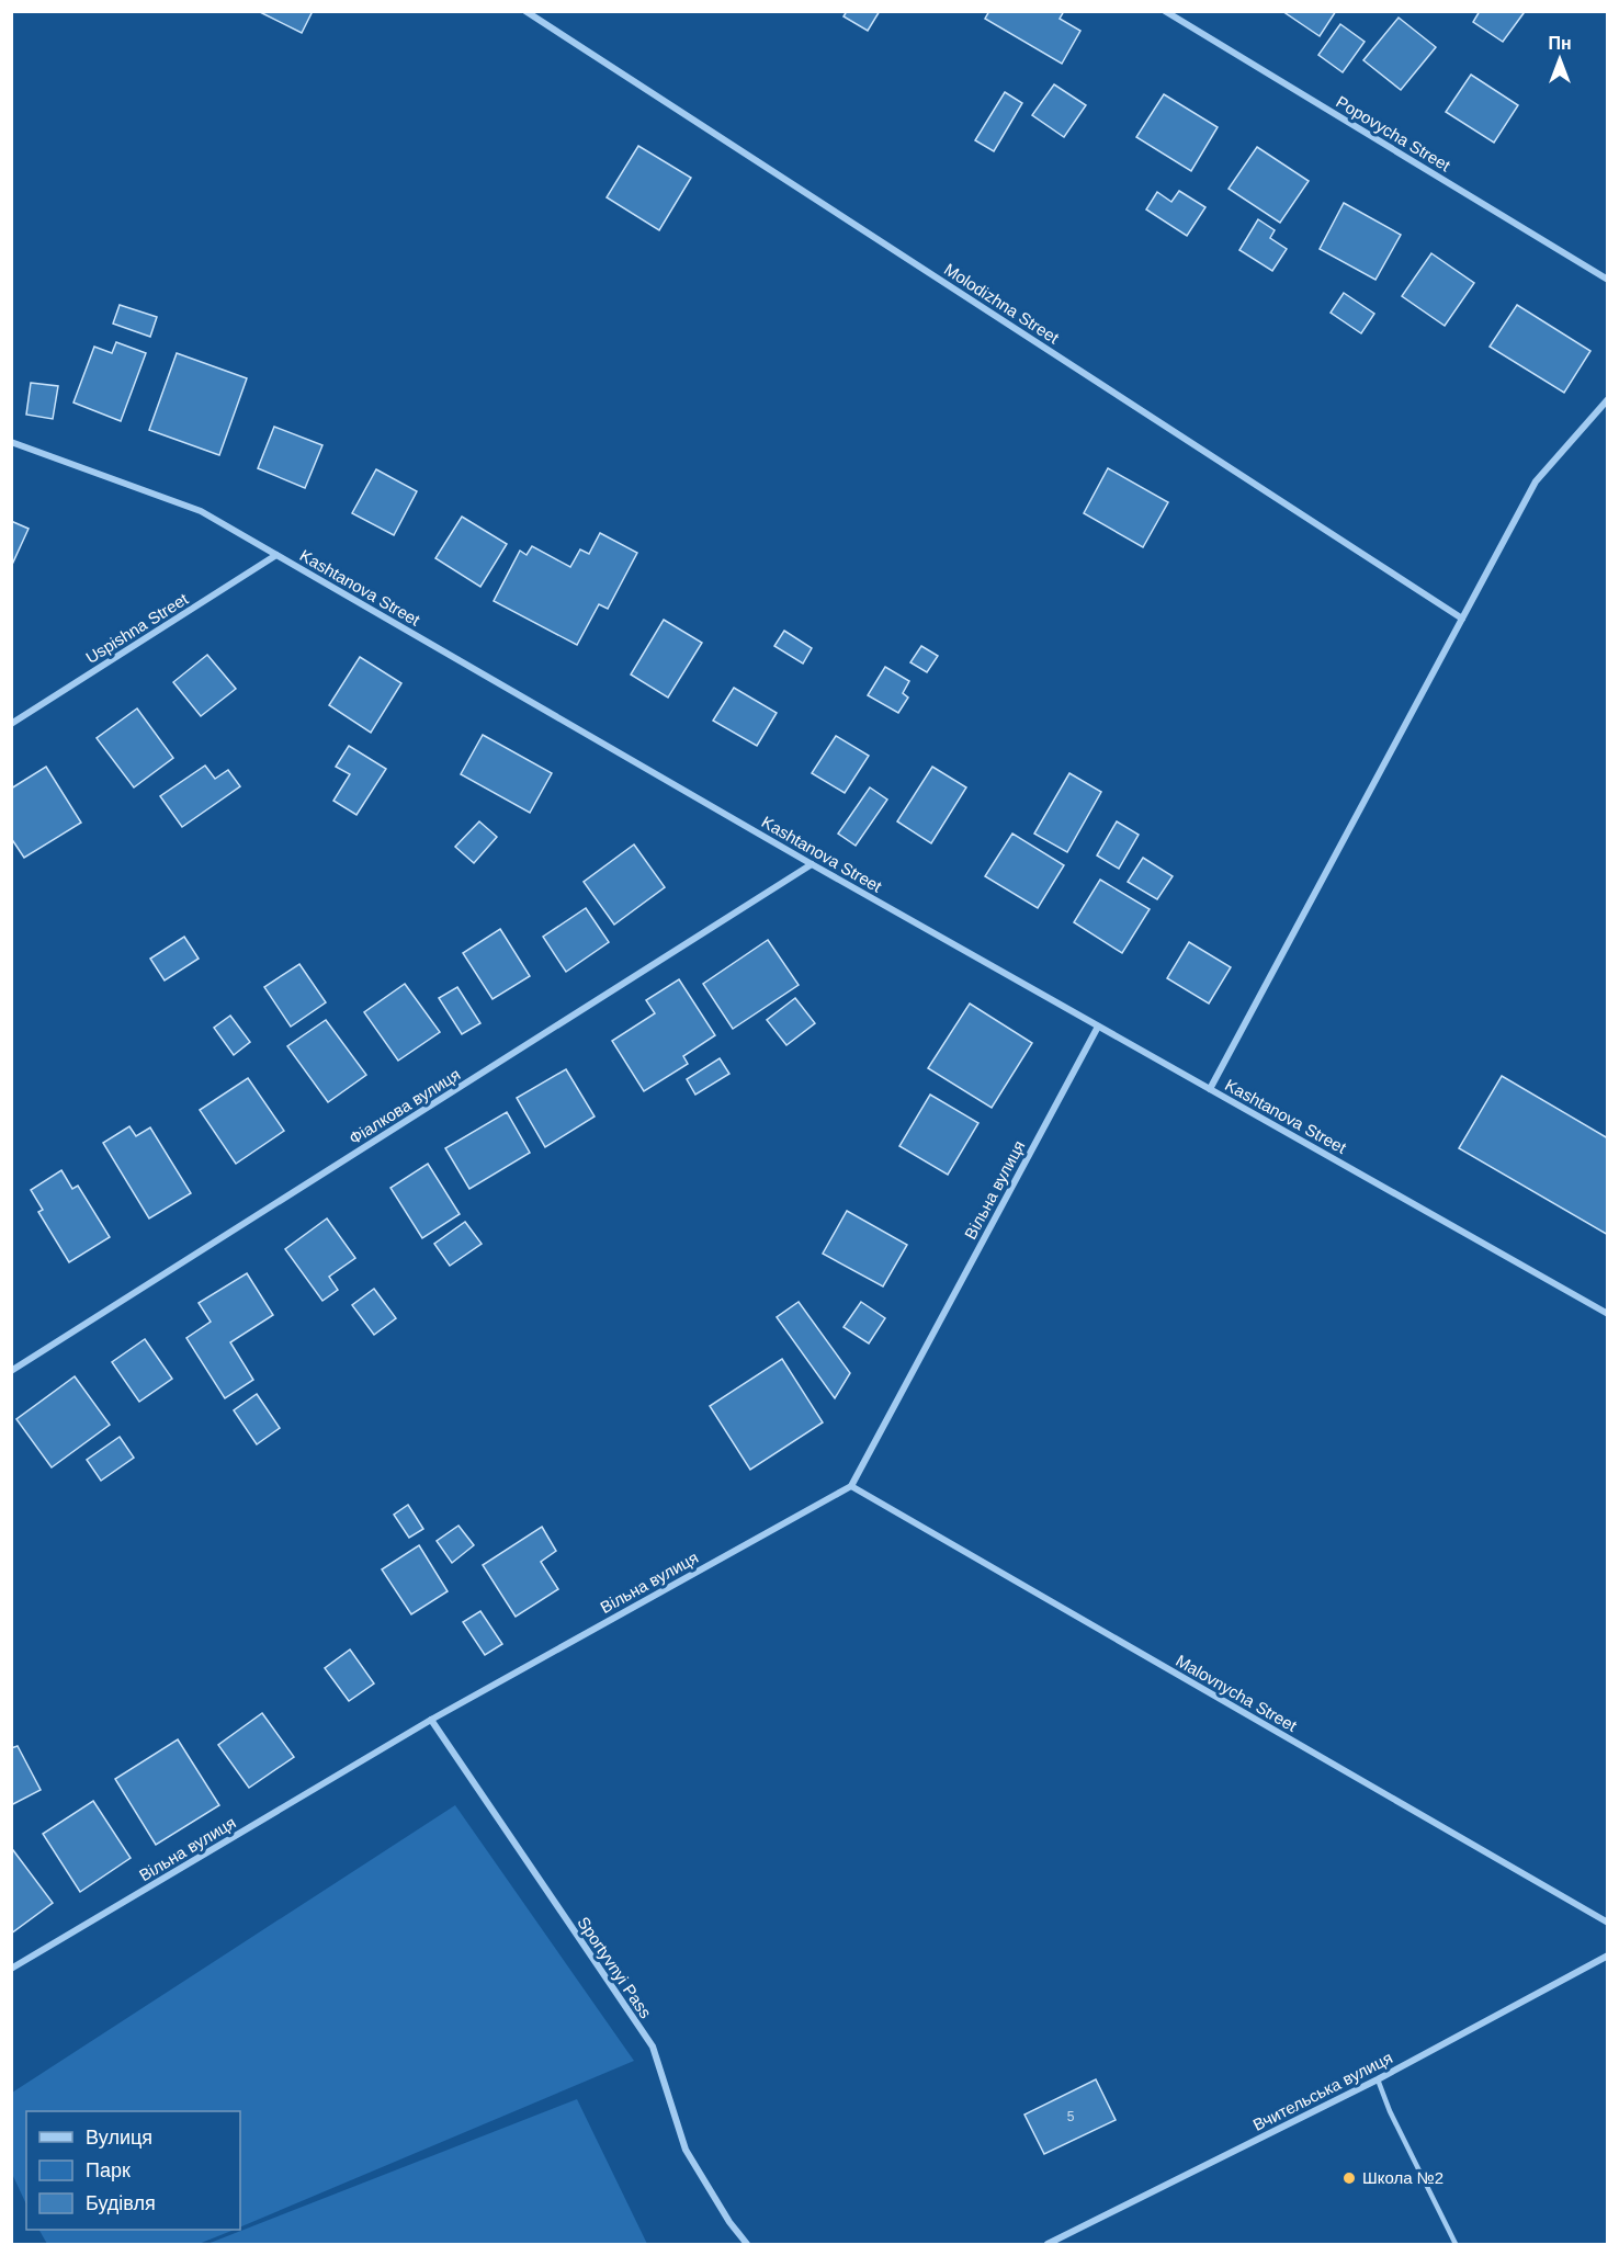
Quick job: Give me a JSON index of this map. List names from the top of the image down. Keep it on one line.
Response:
{"streets":{"street":["Popovycha Street","Molodizhna Street","Kashtanova Street","Uspishna Street","Фіалкова вулиця","Вільна вулиця","Malovnycha Street","Sportyvnyi Pass","Вчительська вулиця"]},"crossings":[["Kashtanova Street","Uspishna Street"],["Kashtanova Street","Фіалкова вулиця"],["Kashtanova Street","Вільна вулиця"],["Вільна вулиця","Malovnycha Street"],["Вільна вулиця","Sportyvnyi Pass"]],"places":["Школа №2"],"house_numbers":["5"],"legend":["Вулиця","Парк","Будівля"],"north":"top"}
